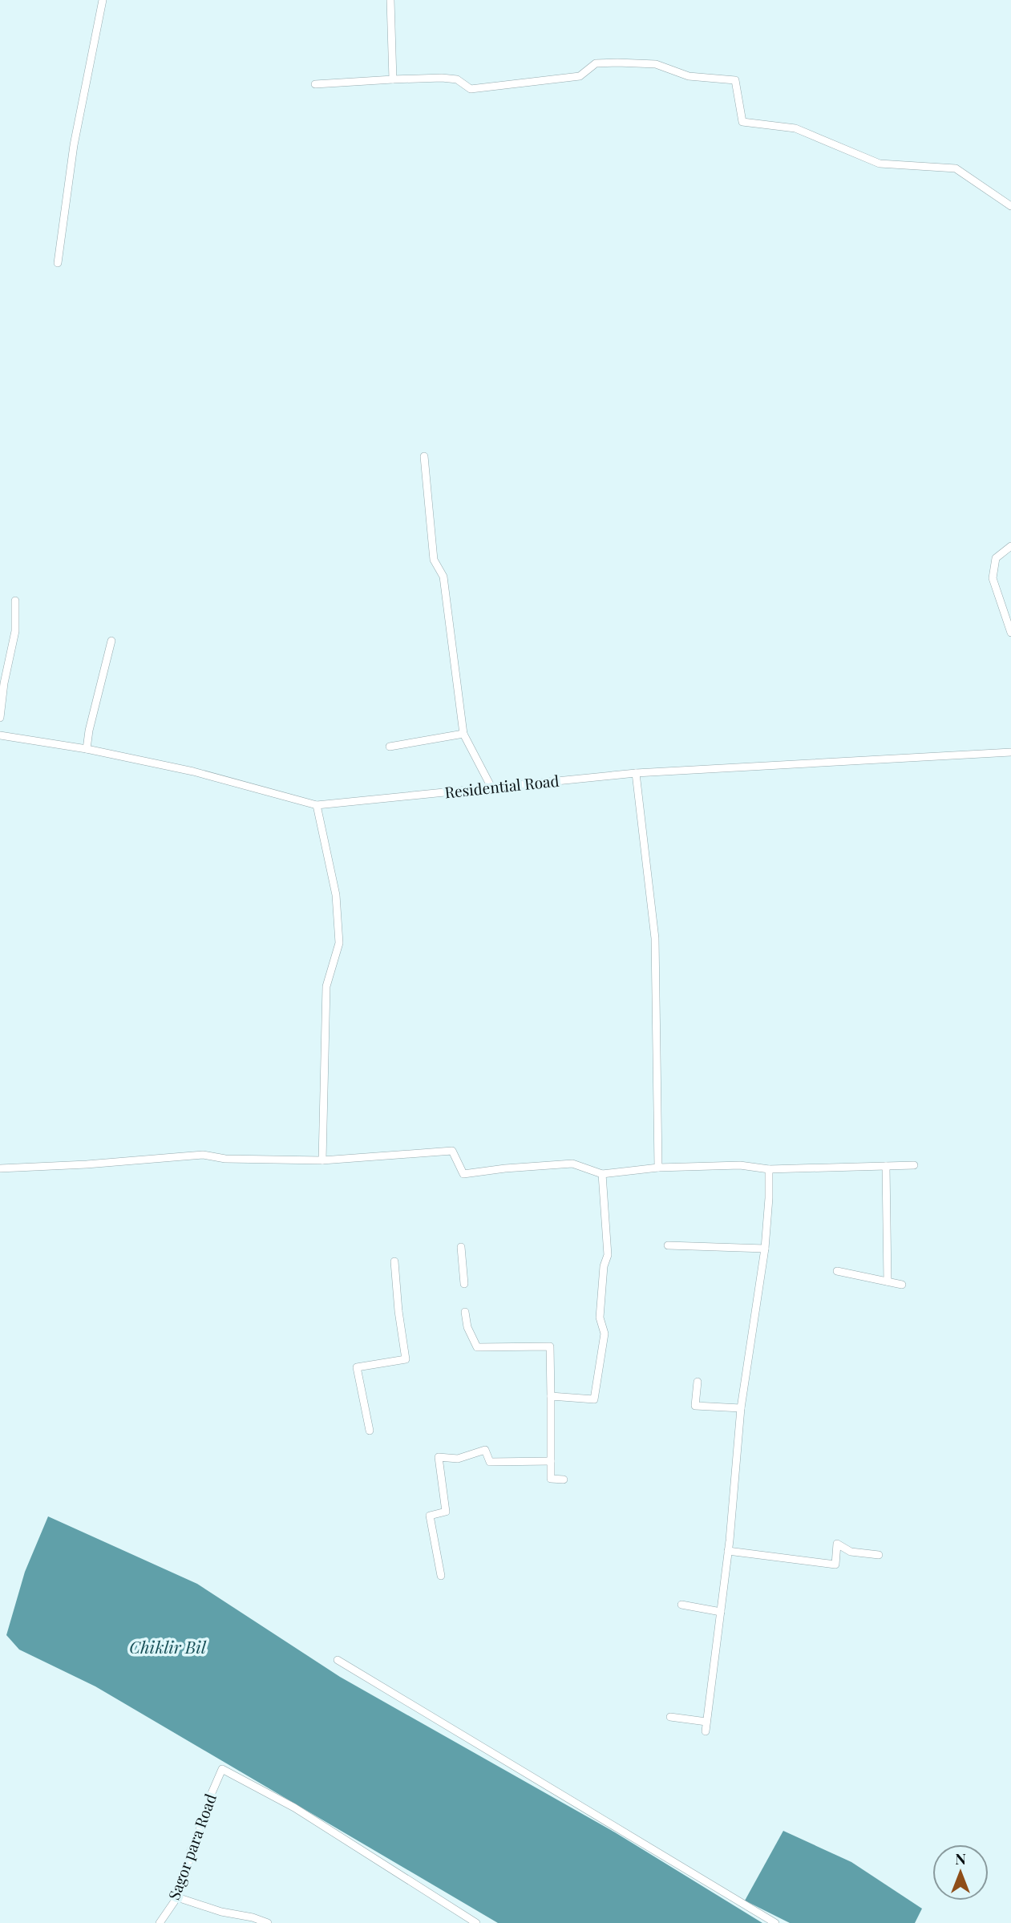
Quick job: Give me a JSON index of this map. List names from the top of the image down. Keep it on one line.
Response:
{"streets":{"street":["Residential Road","Sagor para Road"]},"water":["Chiklir Bil"],"north":"top"}
